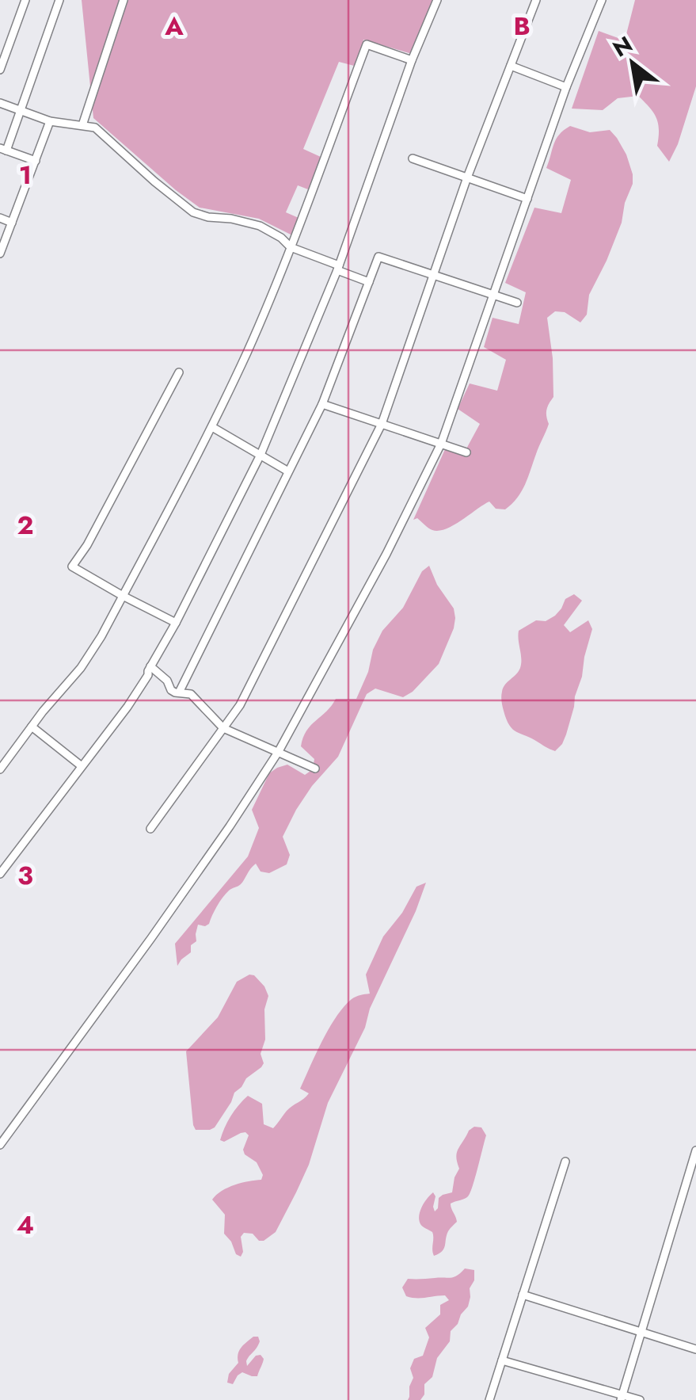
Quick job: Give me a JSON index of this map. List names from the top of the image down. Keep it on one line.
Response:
{"north":"top left","grid":{"columns":["A","B"],"rows":["1","2","3","4"]}}
